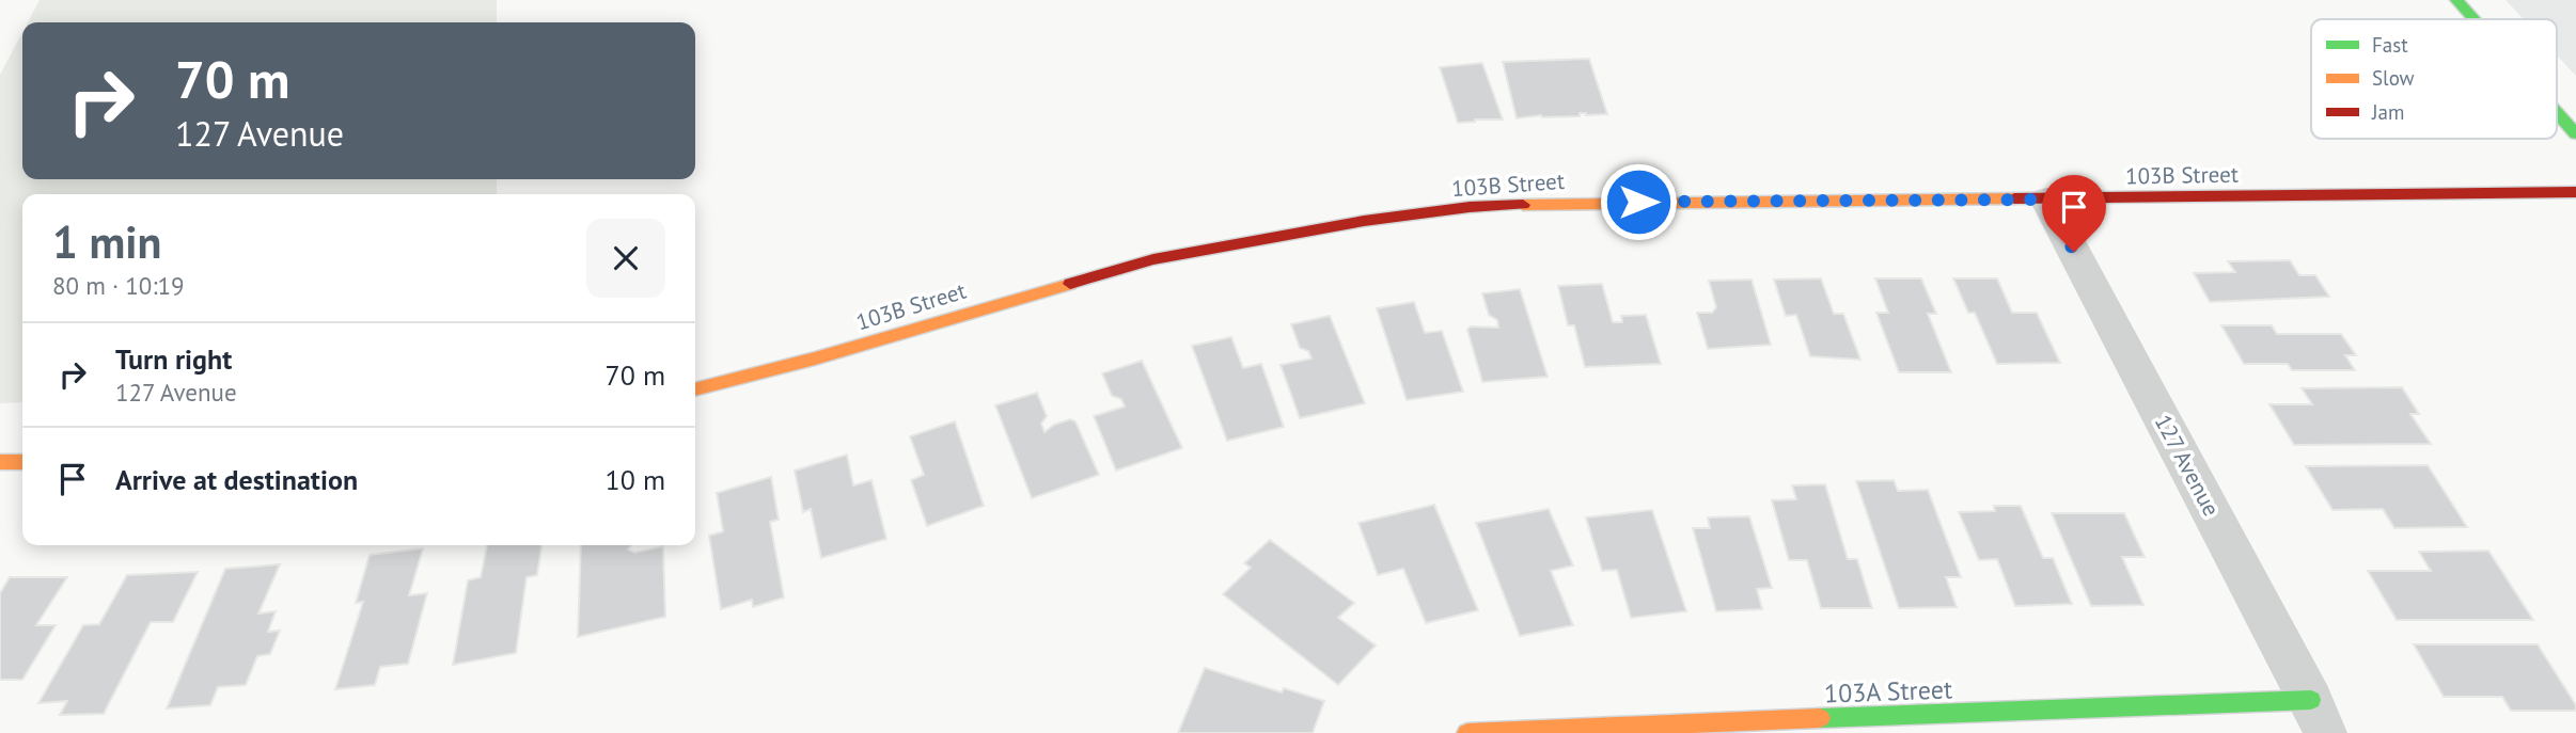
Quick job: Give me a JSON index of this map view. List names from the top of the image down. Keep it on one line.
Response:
{"streets":{"street":["103B Street","127 Avenue","103A Street"]},"crossings":[["103B Street","127 Avenue"],["127 Avenue","103A Street"]],"legend":["Fast","Slow","Jam"],"page":{"turn":["70 m","127 Avenue"],"heading":["1 min","80 m · 10:19"],"list":[{"name":"Turn right","note":"127 Avenue","value":"70 m"},{"name":"Arrive at destination","value":"10 m"}]}}
